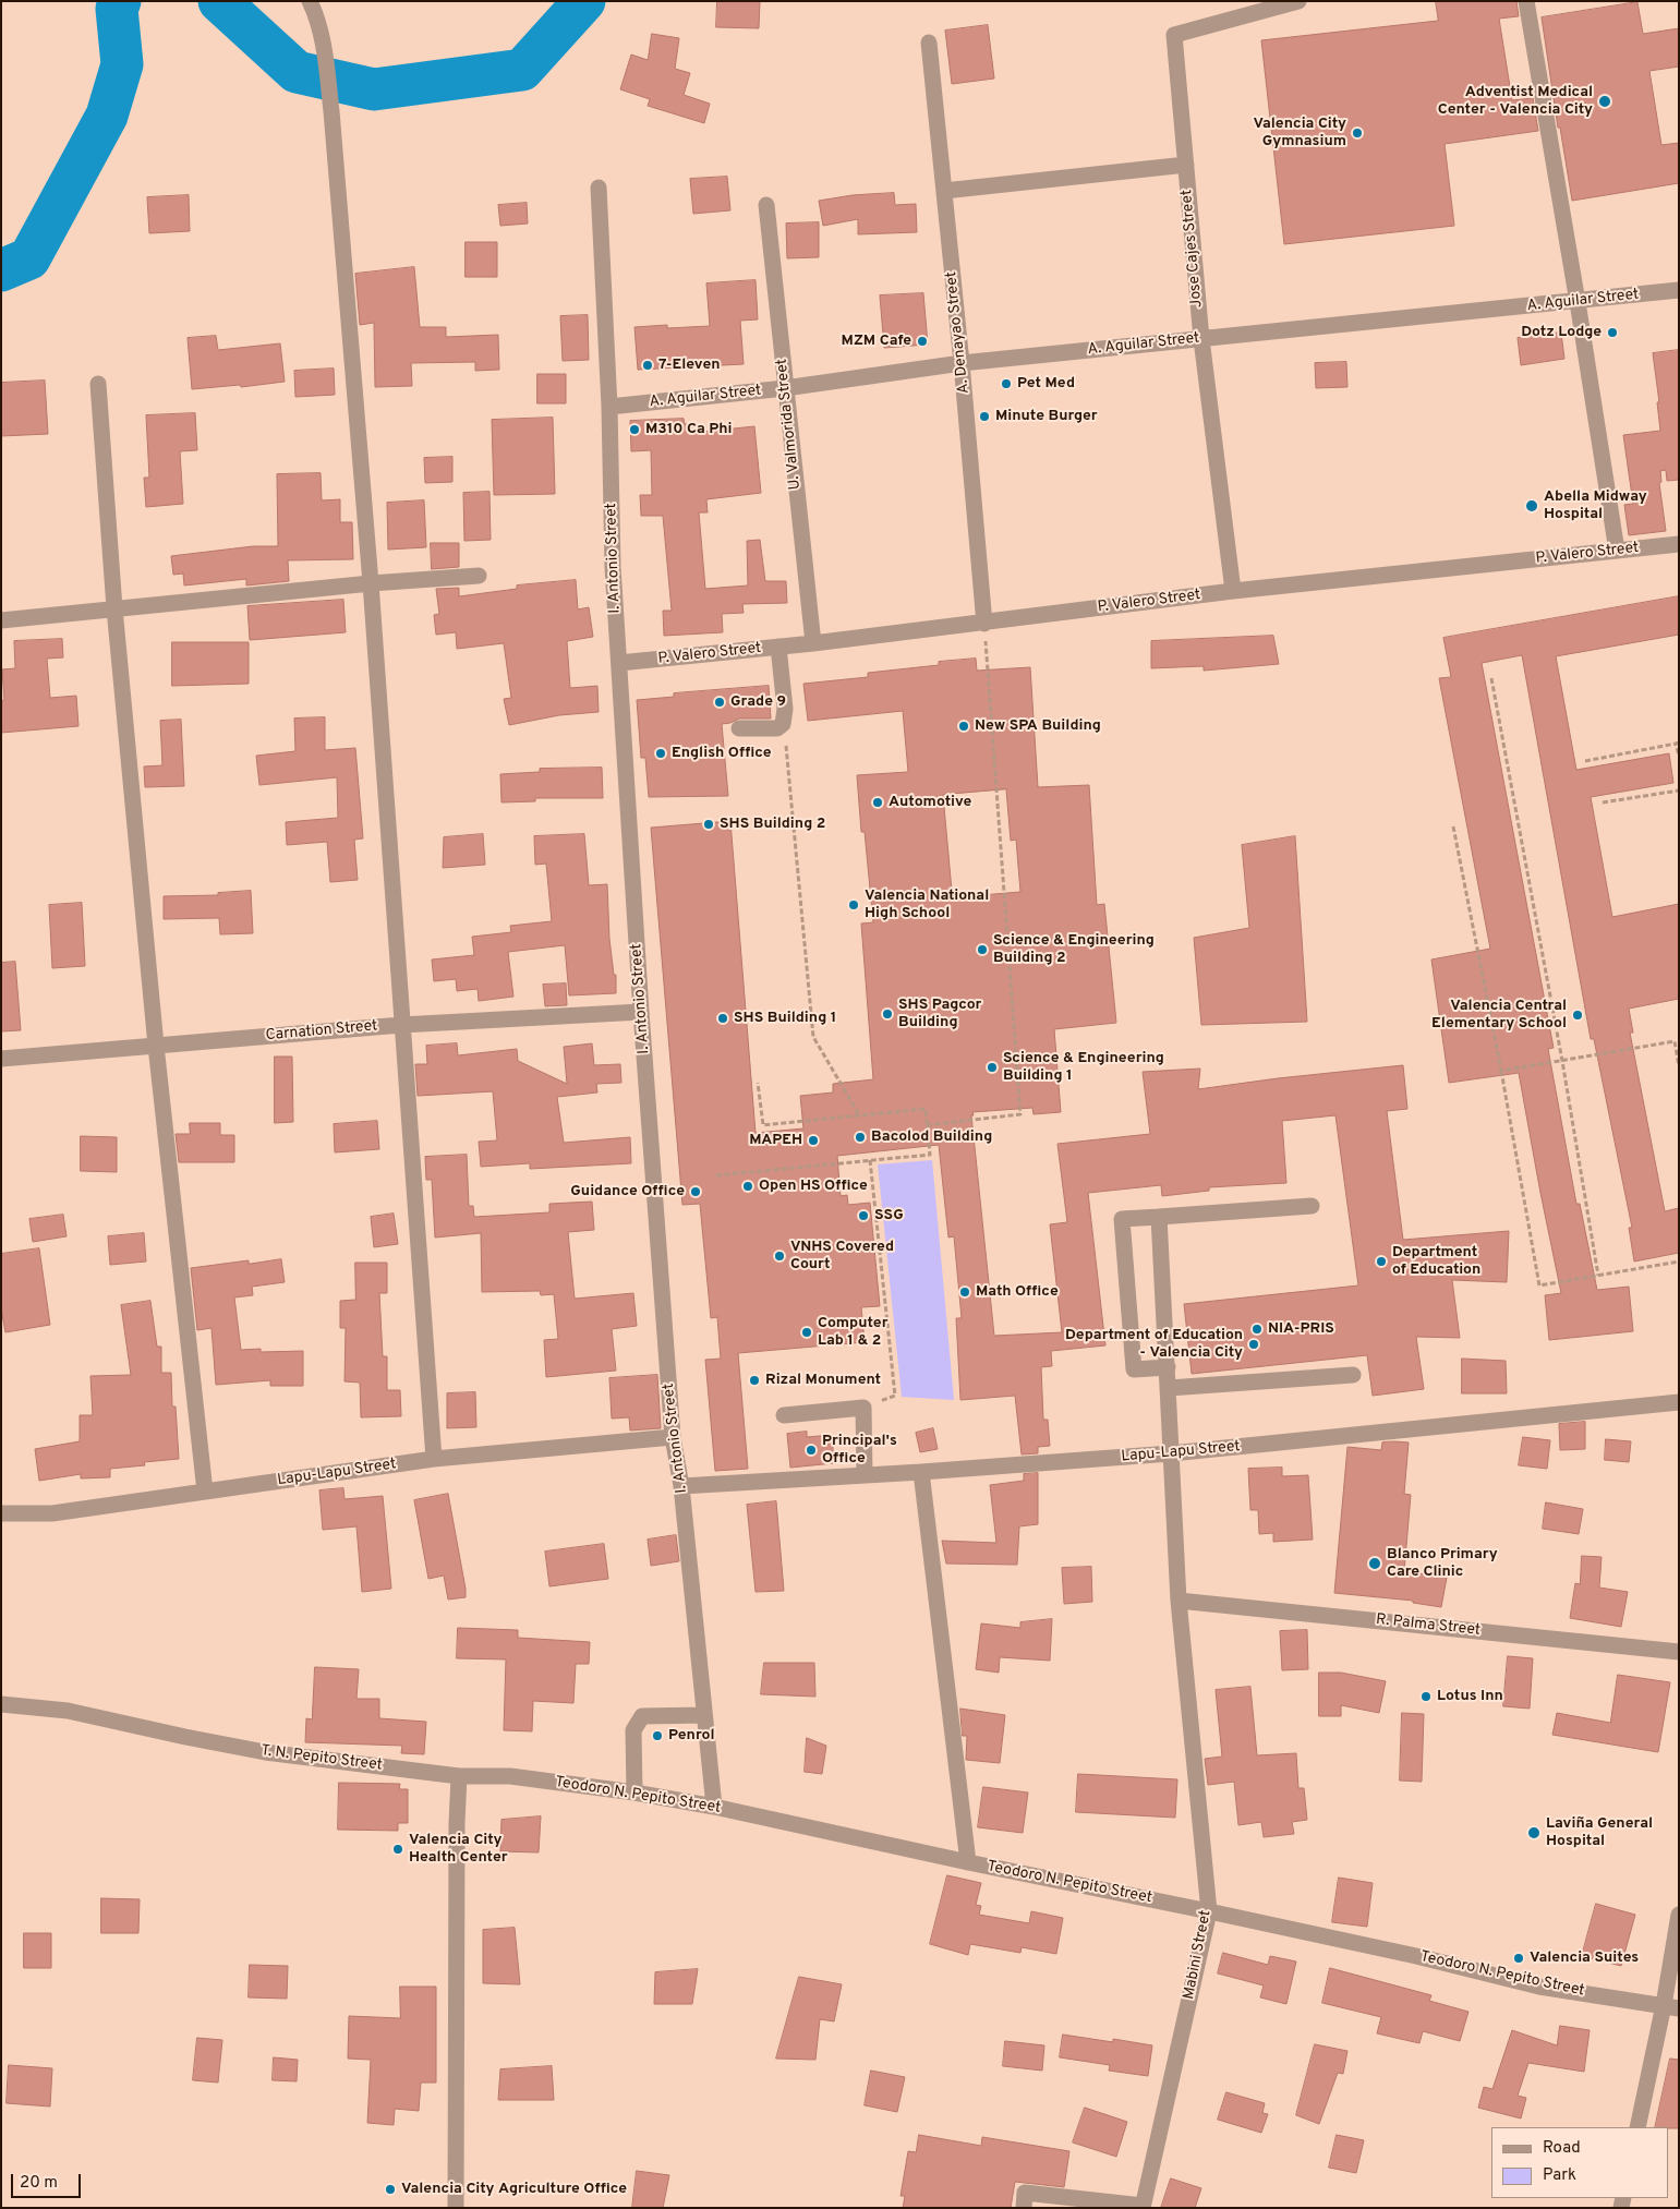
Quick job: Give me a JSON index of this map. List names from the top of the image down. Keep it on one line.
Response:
{"streets":{"street":["Jose Cajes Street","A. Aguilar Street","A. Denayao Street","U. Valmorida Street","P. Valero Street","I. Antonio Street","Carnation Street","Lapu-Lapu Street","R. Palma Street","T. N. Pepito Street","Teodoro N. Pepito Street","Mabini Street"]},"crossings":[["Jose Cajes Street","A. Aguilar Street"],["Jose Cajes Street","P. Valero Street"],["A. Aguilar Street","A. Denayao Street"],["A. Aguilar Street","U. Valmorida Street"],["A. Aguilar Street","I. Antonio Street"],["A. Denayao Street","P. Valero Street"],["U. Valmorida Street","P. Valero Street"],["P. Valero Street","I. Antonio Street"],["I. Antonio Street","Carnation Street"],["I. Antonio Street","Lapu-Lapu Street"],["I. Antonio Street","Teodoro N. Pepito Street"],["Lapu-Lapu Street","Mabini Street"],["R. Palma Street","Mabini Street"],["T. N. Pepito Street","Teodoro N. Pepito Street"],["Teodoro N. Pepito Street","Mabini Street"]],"places":["Adventist Medical Center - Valencia City","Valencia City Gymnasium","Dotz Lodge","MZM Cafe","7-Eleven","Pet Med","Minute Burger","M310 Ca Phi","Abella Midway Hospital","Grade 9","New SPA Building","English Office","Automotive","SHS Building 2","Valencia National High School","Science & Engineering Building 2","SHS Pagcor Building","Valencia Central Elementary School","SHS Building 1","Science & Engineering Building 1","Bacolod Building","MAPEH","Open HS Office","Guidance Office","SSG","VNHS Covered Court","Department of Education","Math Office","NIA-PRIS","Computer Lab 1 & 2","Department of Education - Valencia City","Rizal Monument","Principal's Office","Blanco Primary Care Clinic","Lotus Inn","Penrol","Laviña General Hospital","Valencia City Health Center","Valencia Suites","Valencia City Agriculture Office"],"legend":["Road","Park"],"scale_bar":"20 m"}
